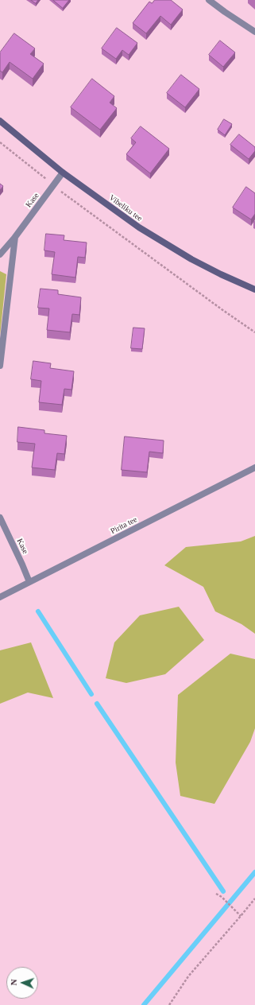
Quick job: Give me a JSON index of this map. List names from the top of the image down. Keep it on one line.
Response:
{"streets":{"street":["Kase","Vibeliku tee","Pirita tee"]},"crossings":[["Kase","Vibeliku tee"],["Kase","Pirita tee"]],"north":"left"}
